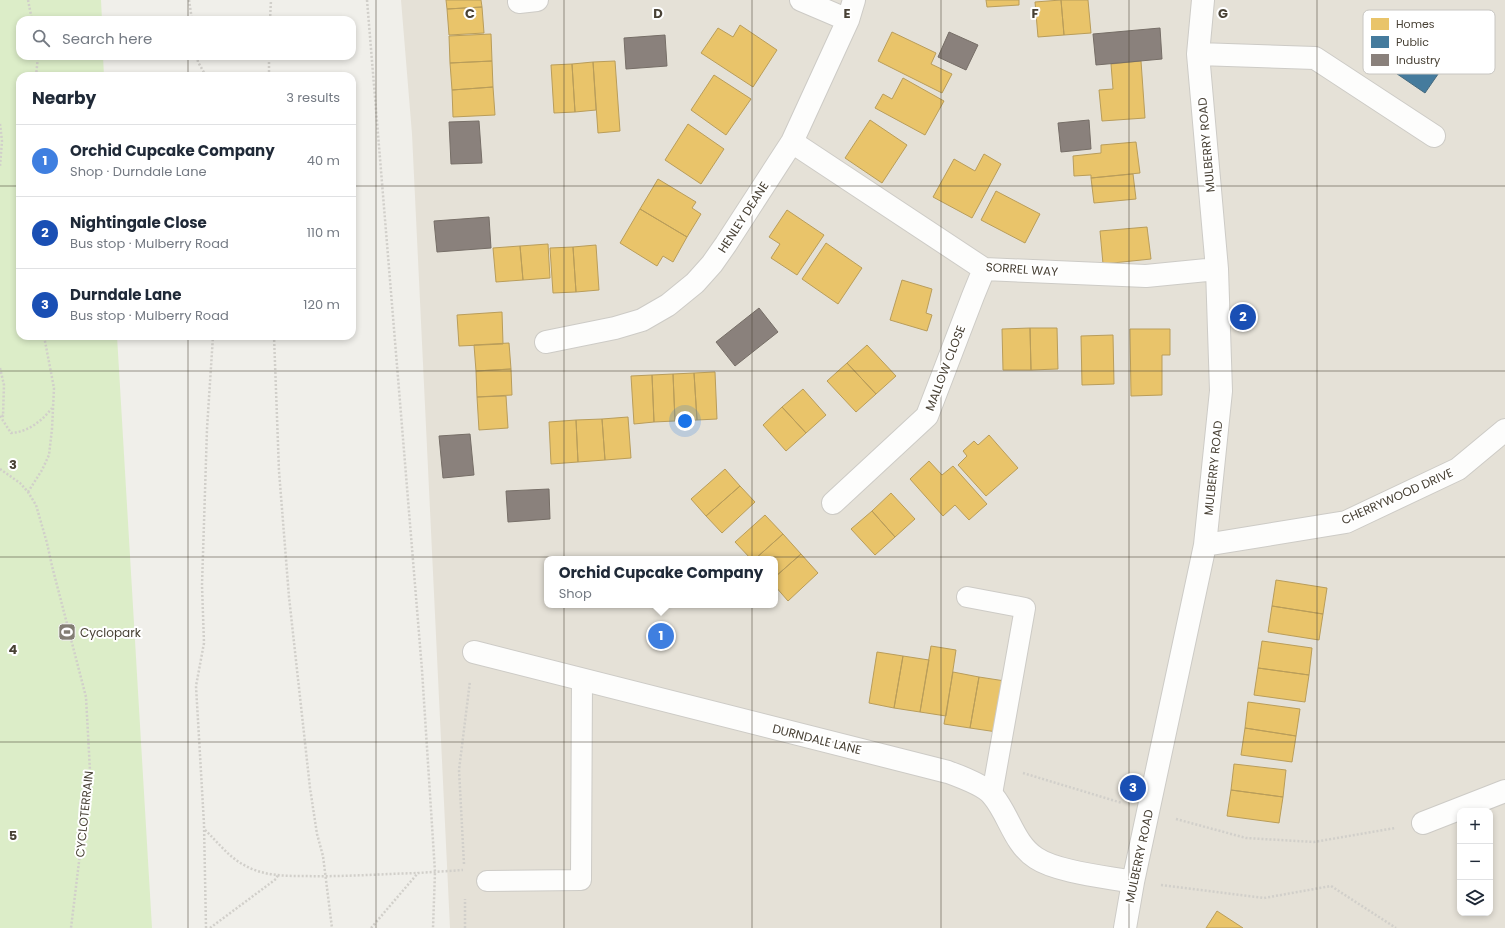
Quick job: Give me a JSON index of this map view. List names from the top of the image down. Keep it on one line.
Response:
{"streets":{"street":["MULBERRY ROAD","HENLEY DEANE","SORREL WAY","MALLOW CLOSE","CHERRYWOOD DRIVE","DURNDALE LANE"],"path":["CYCLOTERRAIN"]},"crossings":[["MULBERRY ROAD","SORREL WAY"],["MULBERRY ROAD","CHERRYWOOD DRIVE"],["MULBERRY ROAD","DURNDALE LANE"],["HENLEY DEANE","SORREL WAY"],["SORREL WAY","MALLOW CLOSE"]],"places":{"sports":["Cyclopark"]},"legend":["Homes","Public","Industry"],"page":{"search":"Search here","heading":["Nearby","3 results"],"list":[{"mark":"1","name":"Orchid Cupcake Company","note":"Shop · Durndale Lane","value":"40 m"},{"mark":"2","name":"Nightingale Close","note":"Bus stop · Mulberry Road","value":"110 m"},{"mark":"3","name":"Durndale Lane","note":"Bus stop · Mulberry Road","value":"120 m"}],"pins":["2","1","3"],"popup":["Orchid Cupcake Company","Shop"],"map_buttons":["+","−"]},"grid":{"columns":["C","D","E","F","G"],"rows":["3","4","5"]}}
